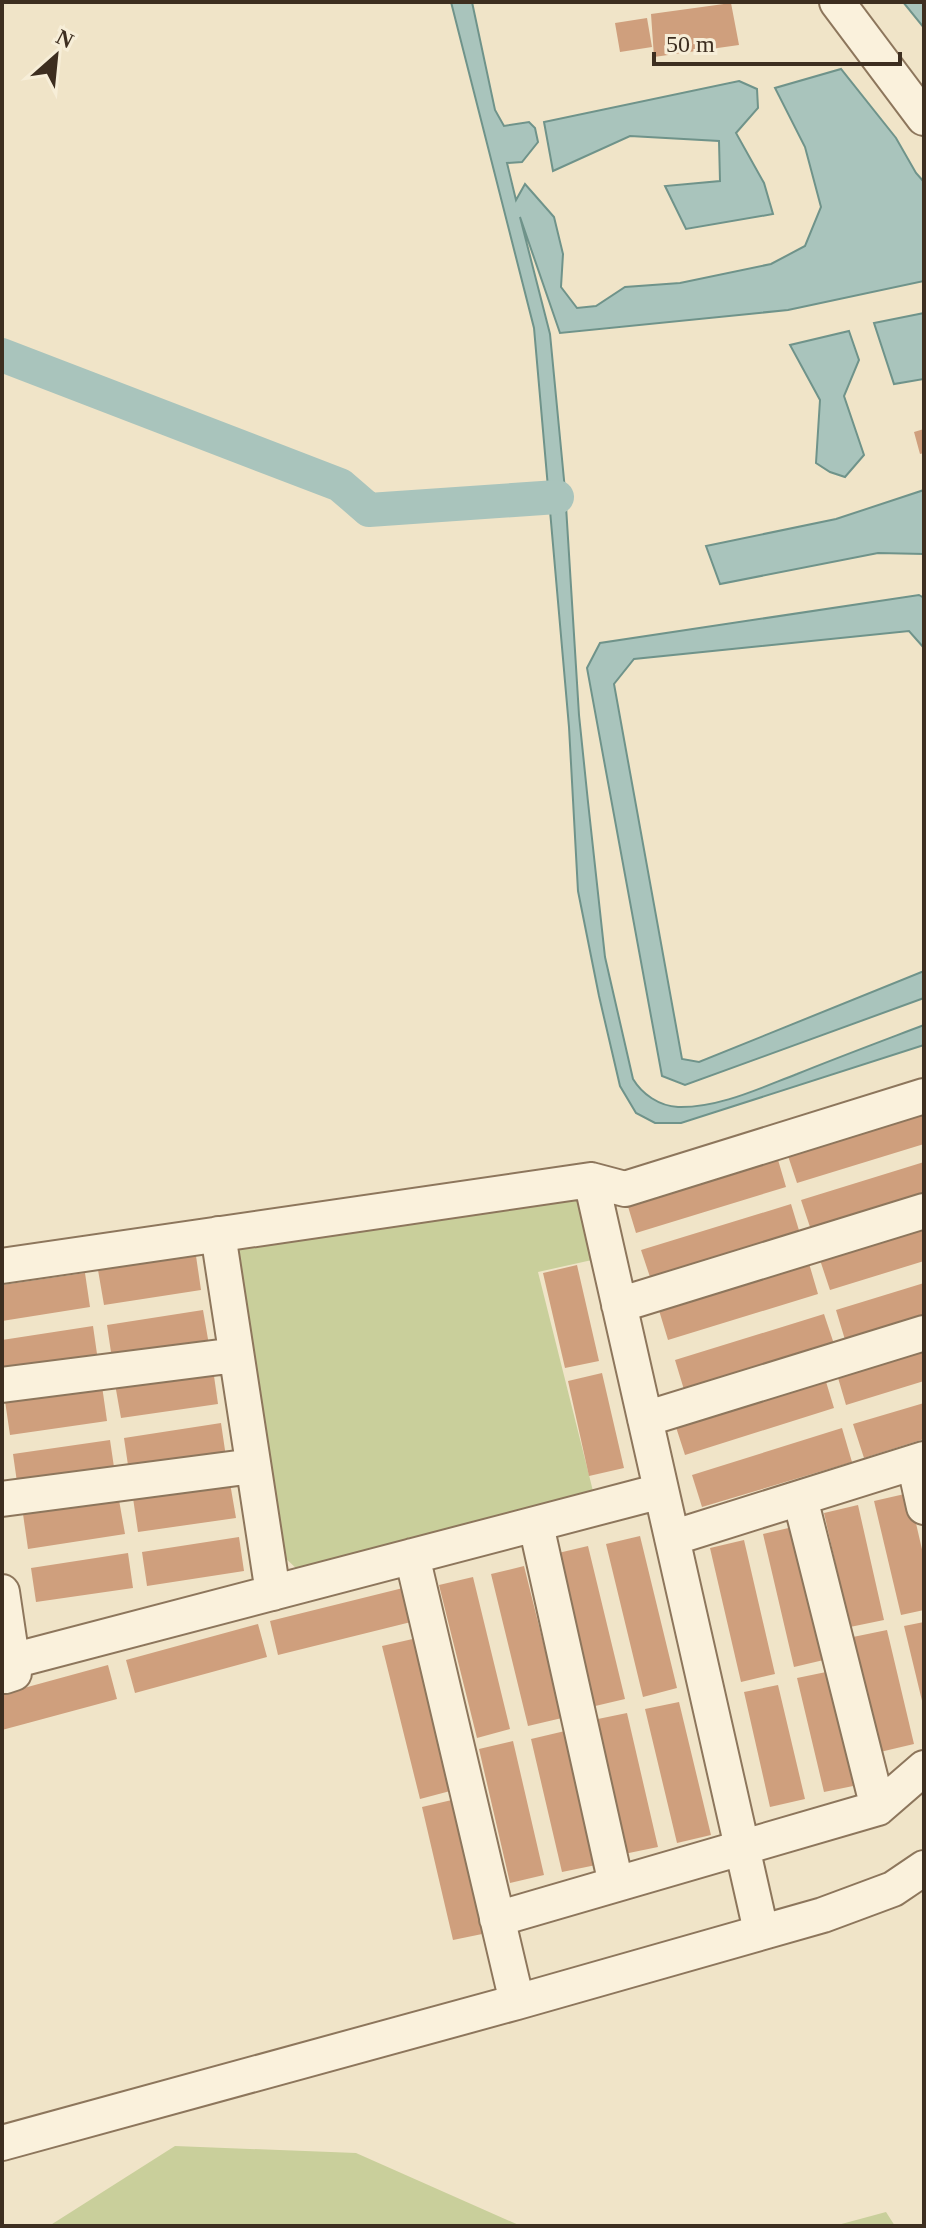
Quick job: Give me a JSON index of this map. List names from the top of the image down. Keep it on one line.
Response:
{"scale_bar":"50 m","north":"top right"}
